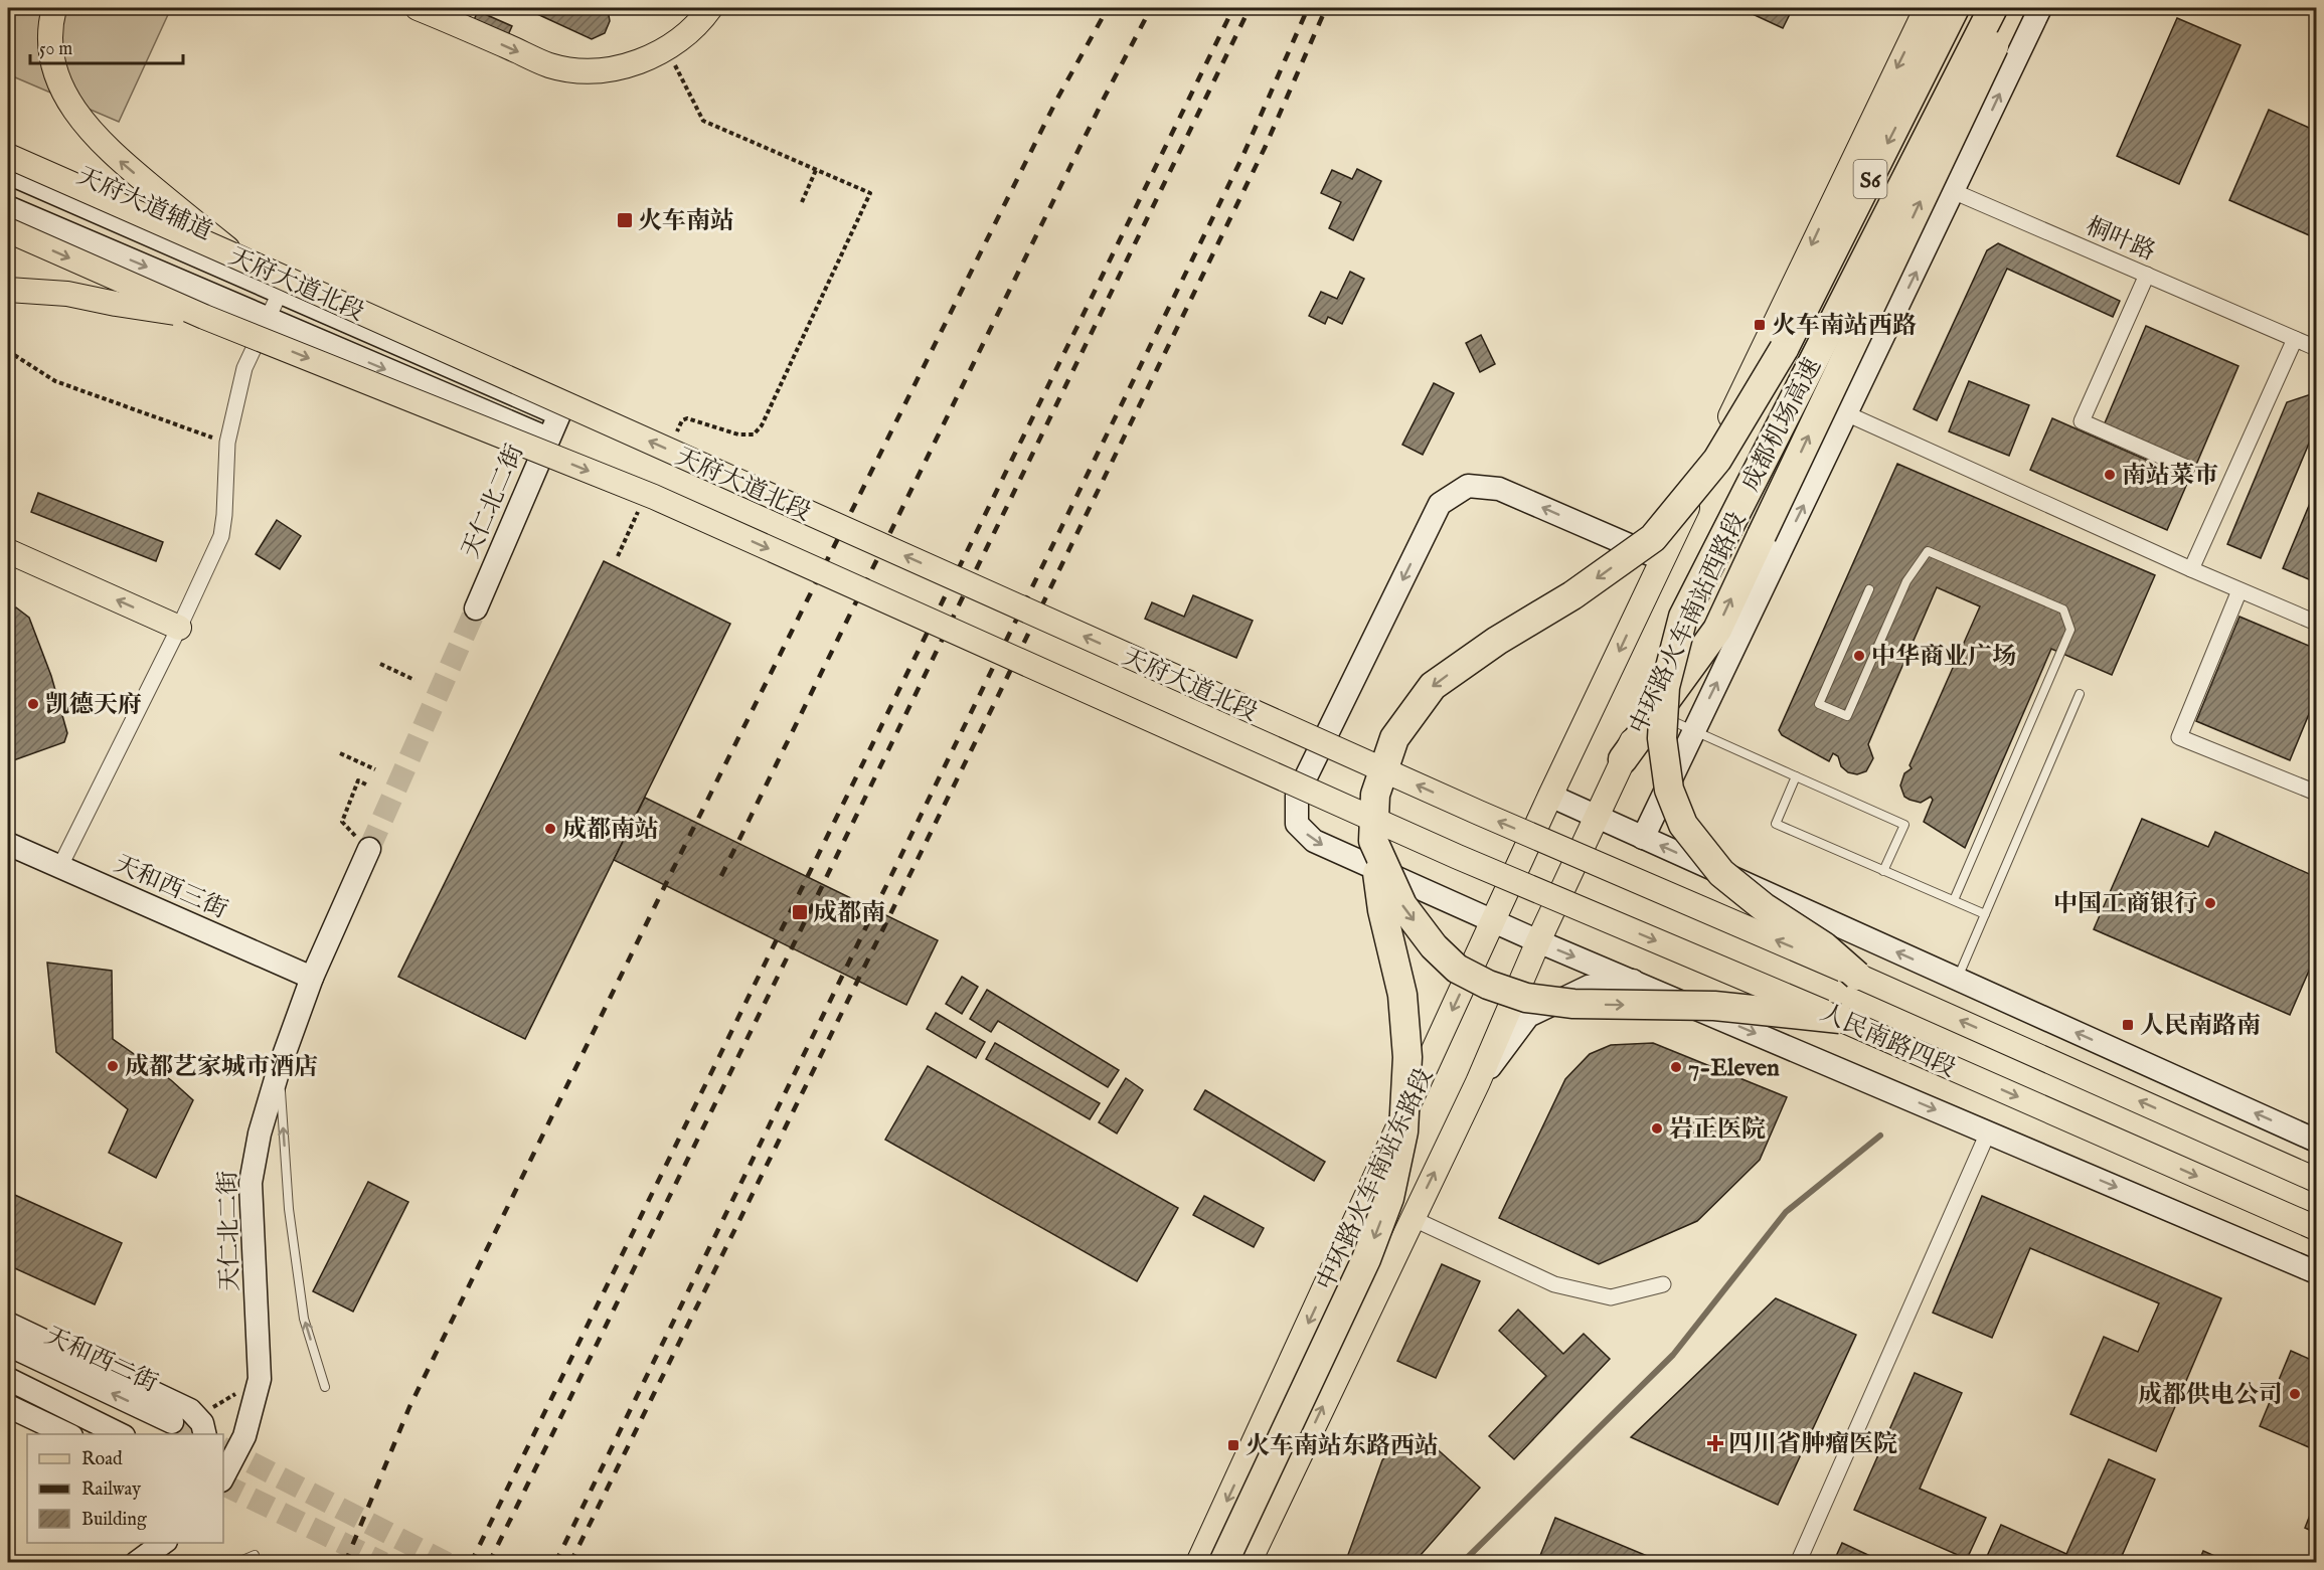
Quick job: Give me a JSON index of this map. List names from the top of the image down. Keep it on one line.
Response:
{"streets":{"highway":["S6","成都机场高速"],"main road":["天府大道北段","中环路火车南站西路段","人民南路四段","中环路火车南站东路段"],"street":["天府大道辅道","桐叶路","天仁北二街","天和西三街","天和西二街"]},"crossings":[["天府大道辅道","天仁北二街"],["桐叶路","中环路火车南站西路段"],["天府大道北段","人民南路四段"],["成都机场高速","人民南路四段"],["天仁北二街","天和西三街"],["中环路火车南站西路段","人民南路四段"],["中环路火车南站西路段","中环路火车南站东路段"],["人民南路四段","中环路火车南站东路段"]],"places":{"transit":["火车南站","火车南站西路","成都南","人民南路南","火车南站东路西站"],"other":["南站菜市","中华商业广场","凯德天府","成都南站","中国工商银行","成都艺家城市酒店","7-Eleven","岩正医院","成都供电公司"],"health":["四川省肿瘤医院"]},"legend":["Road","Railway","Building"],"scale_bar":"50 m"}
